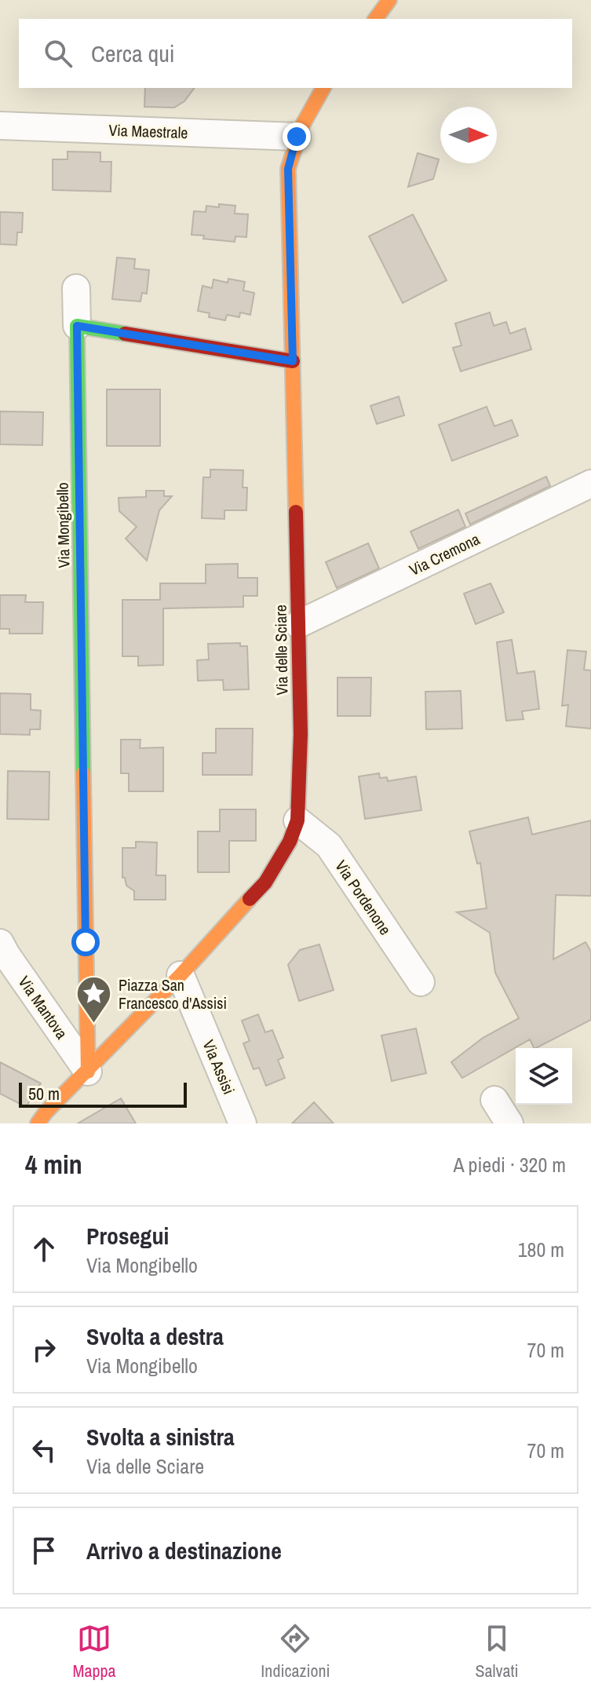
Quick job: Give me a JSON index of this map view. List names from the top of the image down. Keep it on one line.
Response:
{"streets":{"street":["Via Maestrale","Via Mongibello","Via Cremona","Via delle Sciare","Via Pordenone","Via Mantova","Via Assisi"]},"crossings":[["Via Maestrale","Via delle Sciare"],["Via Mongibello","Via delle Sciare"],["Via Mongibello","Via Mantova"],["Via Cremona","Via delle Sciare"],["Via delle Sciare","Via Pordenone"],["Via delle Sciare","Via Mantova"],["Via delle Sciare","Via Assisi"]],"places":{"place":["Piazza San Francesco d'Assisi"]},"scale_bar":"50 m","north":"right","page":{"search":"Cerca qui","scale":"50 m","heading":["4 min","A piedi · 320 m"],"list":[["Prosegui","Via Mongibello","180 m"],["Svolta a destra","Via Mongibello","70 m"],["Svolta a sinistra","Via delle Sciare","70 m"],"Arrivo a destinazione"],"nav":["Mappa","Indicazioni","Salvati"]}}
